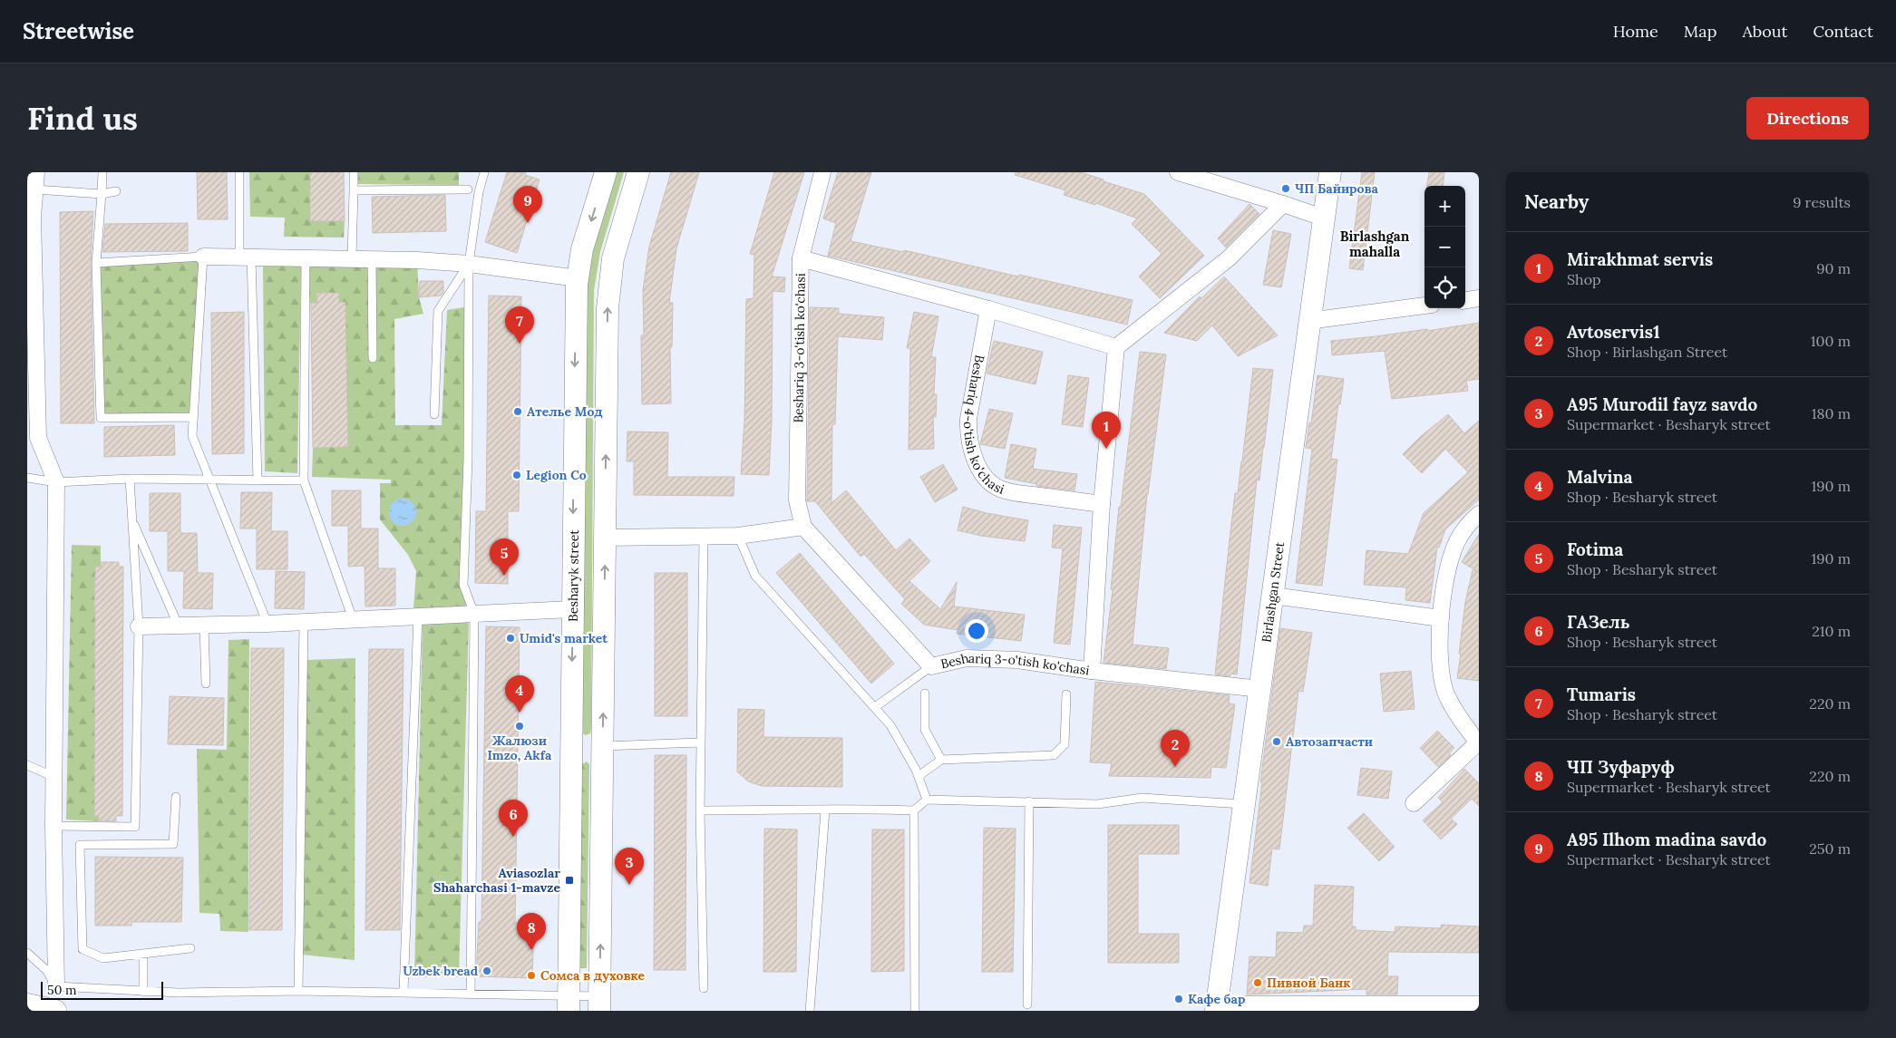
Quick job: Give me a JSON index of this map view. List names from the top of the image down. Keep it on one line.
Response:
{"streets":{"main road":["Besharyk street","Birlashgan Street"],"street":["Beshariq 3-o'tish ko'chasi","Beshariq 4-o'tish ko'chasi"]},"crossings":[["Beshariq 3-o'tish ko'chasi","Birlashgan Street"]],"districts":["Birlashgan mahalla"],"places":{"other":["ЧП Байирова","Ателье Мод","Legion Co","Umid's market","Жалюзи Imzo, Akfa","Автозапчасти","Uzbek bread","Сомса в духовке","Пивной Банк","Кафе бар"],"transit":["Aviasozlar Shaharchasi 1-mavze"]},"scale_bar":"50 m","page":{"header":"Streetwise","nav":["Home","Map","About","Contact"],"buttons":"Directions","title":"Find us","heading":["Nearby","9 results"],"map_buttons":["+","−"],"pins":["9","7","1","5","4","2","6","3","8"],"list":[{"mark":"1","name":"Mirakhmat servis","note":"Shop","value":"90 m"},{"mark":"2","name":"Avtoservis1","note":"Shop · Birlashgan Street","value":"100 m"},{"mark":"3","name":"A95 Murodil fayz savdo","note":"Supermarket · Besharyk street","value":"180 m"},{"mark":"4","name":"Malvina","note":"Shop · Besharyk street","value":"190 m"},{"mark":"5","name":"Fotima","note":"Shop · Besharyk street","value":"190 m"},{"mark":"6","name":"ГАЗель","note":"Shop · Besharyk street","value":"210 m"},{"mark":"7","name":"Tumaris","note":"Shop · Besharyk street","value":"220 m"},{"mark":"8","name":"ЧП Зуфаруф","note":"Supermarket · Besharyk street","value":"220 m"},{"mark":"9","name":"A95 Ilhom madina savdo","note":"Supermarket · Besharyk street","value":"250 m"}],"scale":"50 m"}}
